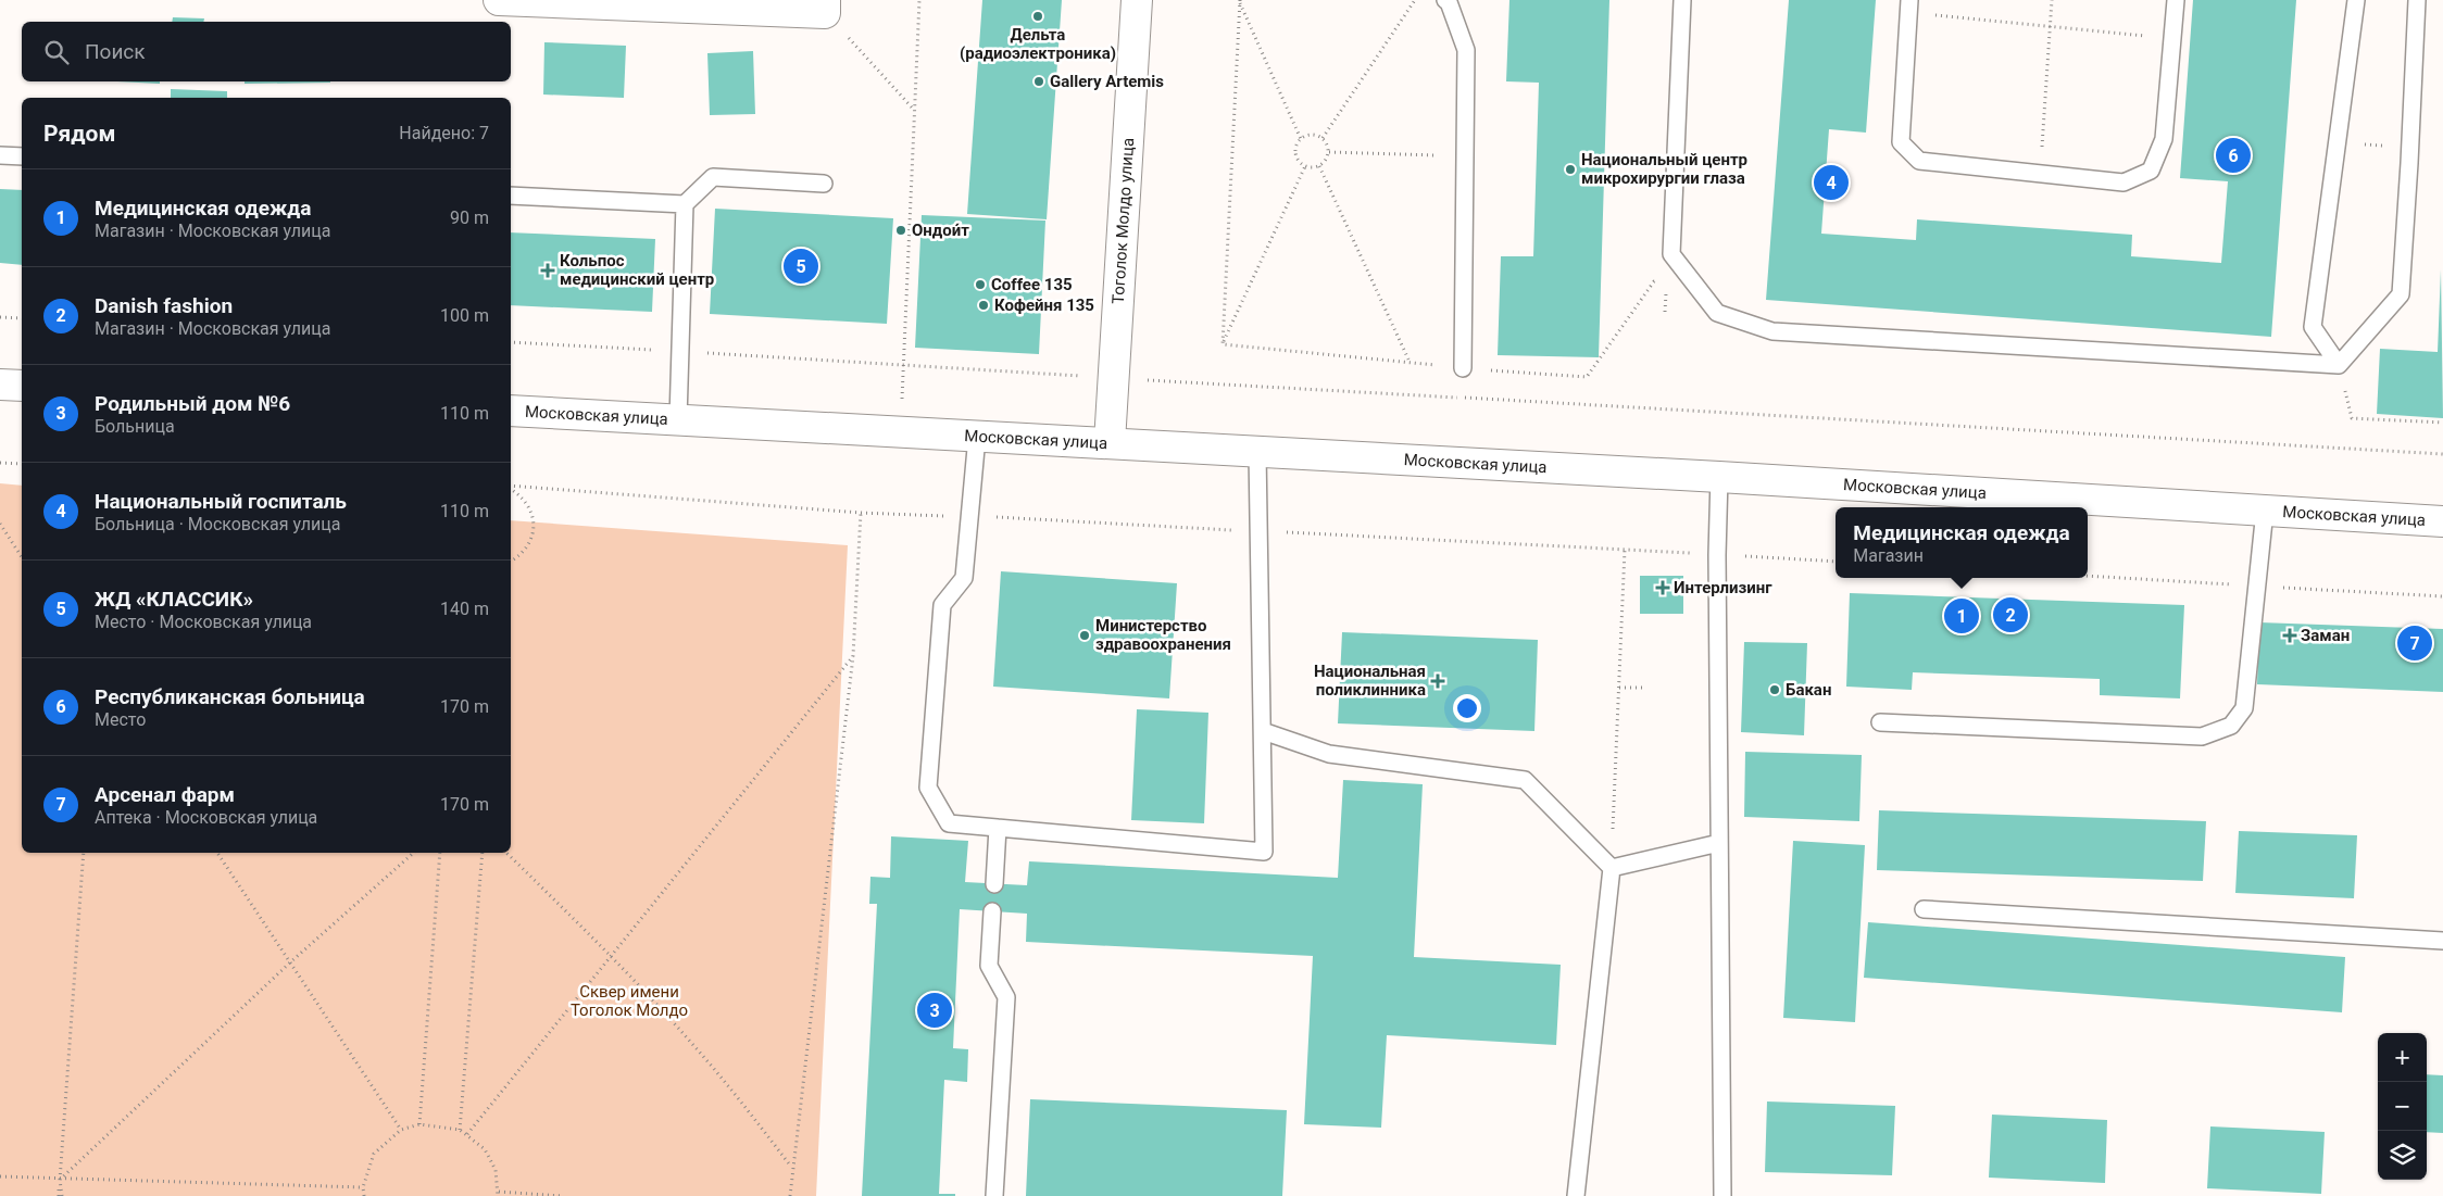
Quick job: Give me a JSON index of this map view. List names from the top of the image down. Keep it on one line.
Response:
{"streets":{"main road":["Тоголок Молдо улица","Московская улица"]},"crossings":[["Тоголок Молдо улица","Московская улица"]],"parks":["Сквер имени Тоголок Молдо"],"places":{"other":["Дельта (радиоэлектроника)","Gallery Artemis","Национальный центр микрохирургии глаза","Ондои́т","Coffee 135","Кофейня 135","Министерство здравоохранения","Бакан"],"health":["Кольпос медицинский центр","Интерлизинг","Заман","Национальная поликлинника"]},"page":{"search":"Поиск","heading":["Рядом","Найдено: 7"],"pins":["6","4","5","2","1","7","3"],"list":[{"mark":"1","name":"Медицинская одежда","note":"Магазин · Московская улица","value":"90 m"},{"mark":"2","name":"Danish fashion","note":"Магазин · Московская улица","value":"100 m"},{"mark":"3","name":"Родильный дом №6","note":"Больница","value":"110 m"},{"mark":"4","name":"Национальный госпиталь","note":"Больница · Московская улица","value":"110 m"},{"mark":"5","name":"ЖД «КЛАССИК»","note":"Место · Московская улица","value":"140 m"},{"mark":"6","name":"Республиканская больница","note":"Место","value":"170 m"},{"mark":"7","name":"Арсенал фарм","note":"Аптека · Московская улица","value":"170 m"}],"popup":["Медицинская одежда","Магазин"],"map_buttons":["+","−"]}}
